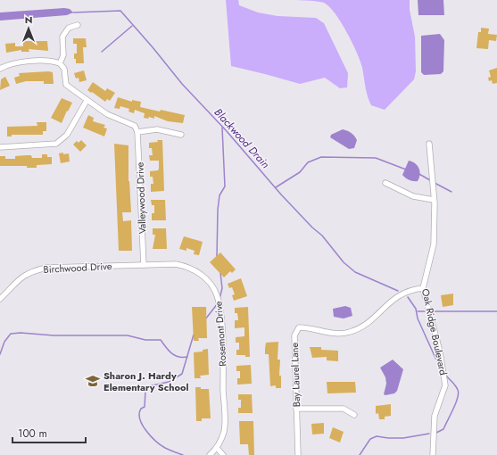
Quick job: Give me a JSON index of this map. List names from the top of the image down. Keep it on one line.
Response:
{"streets":{"street":["Valleywood Drive","Birchwood Drive","Oak Ridge Boulevard","Rosemont Drive","Bay Laurel Lane"]},"crossings":[["Valleywood Drive","Birchwood Drive"],["Valleywood Drive","Rosemont Drive"],["Birchwood Drive","Rosemont Drive"],["Oak Ridge Boulevard","Bay Laurel Lane"]],"water":["Blackwood Drain"],"places":{"school or university":["Sharon J. Hardy Elementary School"]},"scale_bar":"100 m","north":"top"}
